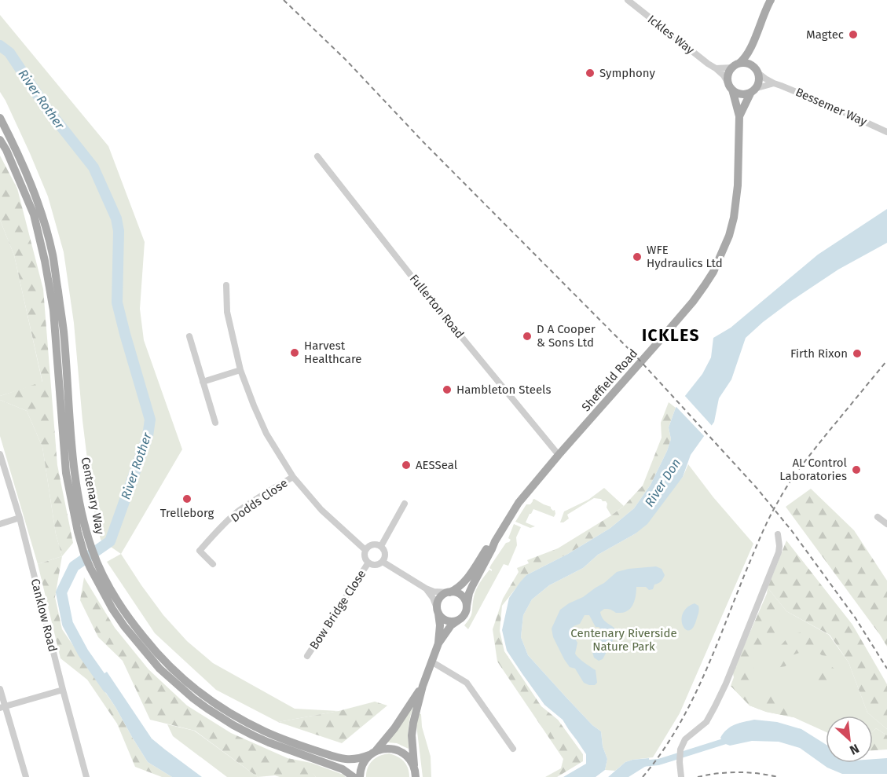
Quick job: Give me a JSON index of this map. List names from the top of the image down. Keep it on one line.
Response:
{"streets":{"main road":["Sheffield Road","Centenary Way"],"street":["Ickles Way","Bessemer Way","Fullerton Road","Dodds Close","Bow Bridge Close","Canklow Road"]},"crossings":[["Ickles Way","Bessemer Way"],["Ickles Way","Sheffield Road"],["Bessemer Way","Sheffield Road"],["Fullerton Road","Sheffield Road"]],"districts":["ICKLES"],"water":["River Rother","River Don"],"parks":["Centenary Riverside Nature Park"],"places":["Magtec","Symphony","WFE Hydraulics Ltd","D A Cooper & Sons Ltd","Harvest Healthcare","Firth Rixon","Hambleton Steels","AESSeal","AL Control Laboratories","Trelleborg"],"north":"bottom right"}
